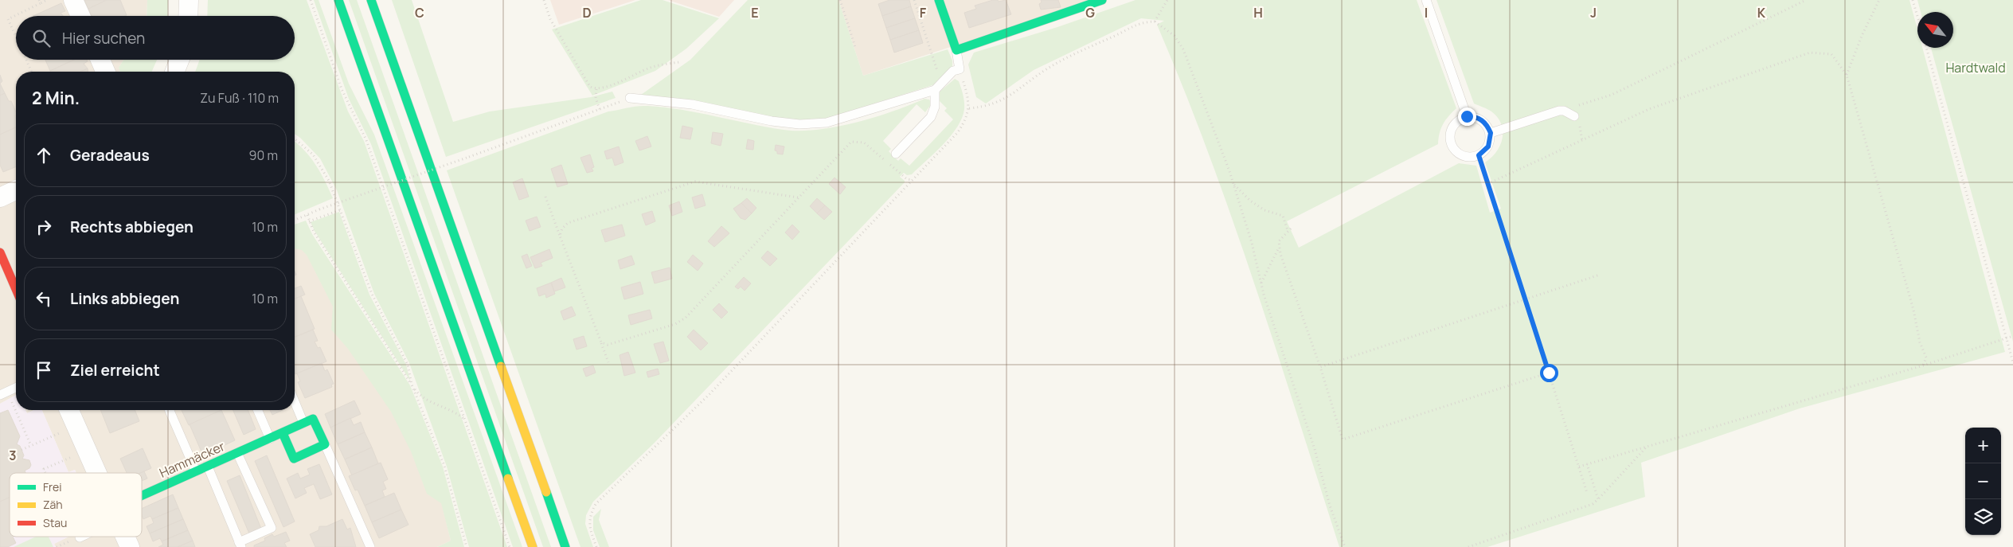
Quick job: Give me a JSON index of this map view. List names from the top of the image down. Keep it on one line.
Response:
{"streets":{"main road":["Hammäcker"]},"parks":["Hardtwald"],"legend":["Frei","Zäh","Stau"],"north":"top left","page":{"search":"Hier suchen","heading":["2 Min.","Zu Fuß · 110 m"],"list":[["Geradeaus","90 m"],["Rechts abbiegen","10 m"],["Links abbiegen","10 m"],"Ziel erreicht"],"map_buttons":["+","−"]},"grid":{"columns":["C","D","E","F","G","H","I","J","K"],"rows":["3"]}}
